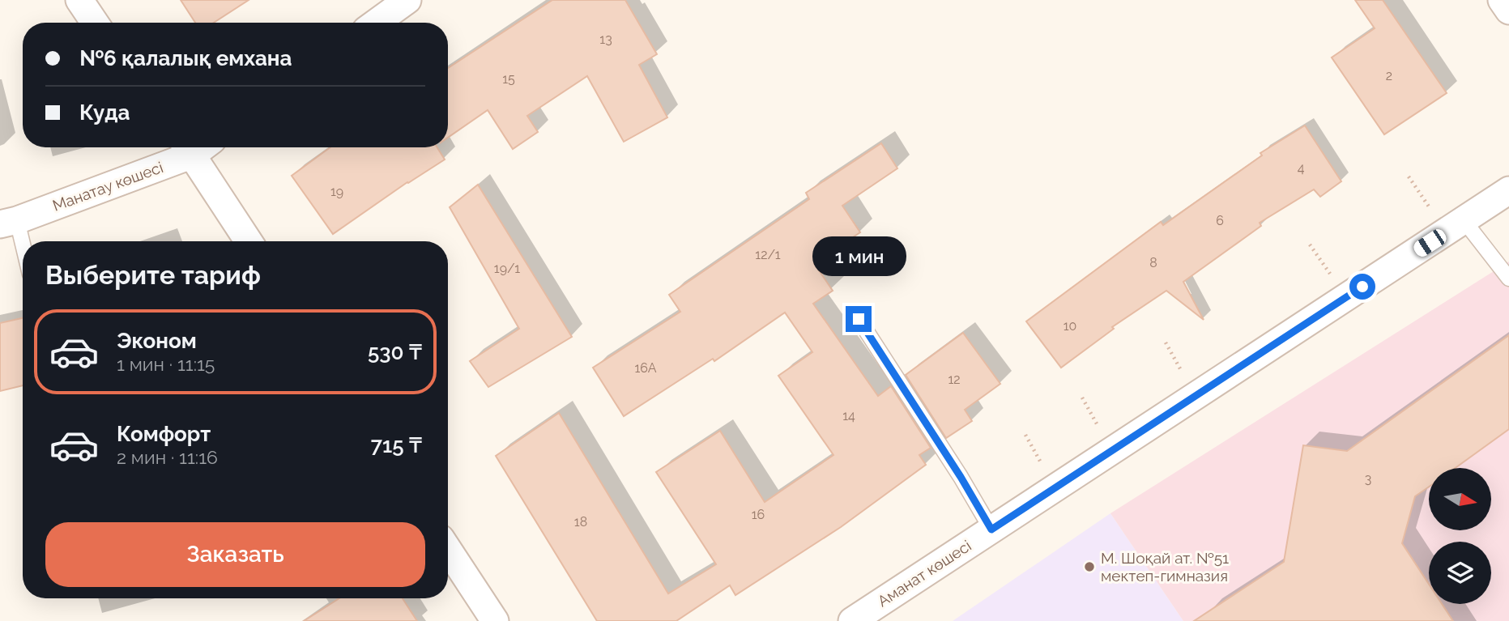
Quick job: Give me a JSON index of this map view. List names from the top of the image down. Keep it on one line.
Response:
{"streets":{"street":["Манатау көшесі","Аманат көшесі"]},"places":["М. Шоқай ат. №51 мектеп-гимназия"],"house_numbers":["13","2","15","4","19","6","12/1","8","19/1","10","16А","12","14","3","16","18"],"north":"right","page":{"banner":["№6 қалалық емхана","Куда"],"bubble":"1 мин","heading":"Выберите тариф","list":[{"name":"Эконом","note":"1 мин · 11:15","value":"530 ₸"},{"name":"Комфорт","note":"2 мин · 11:16","value":"715 ₸"}],"buttons":"Заказать"}}
